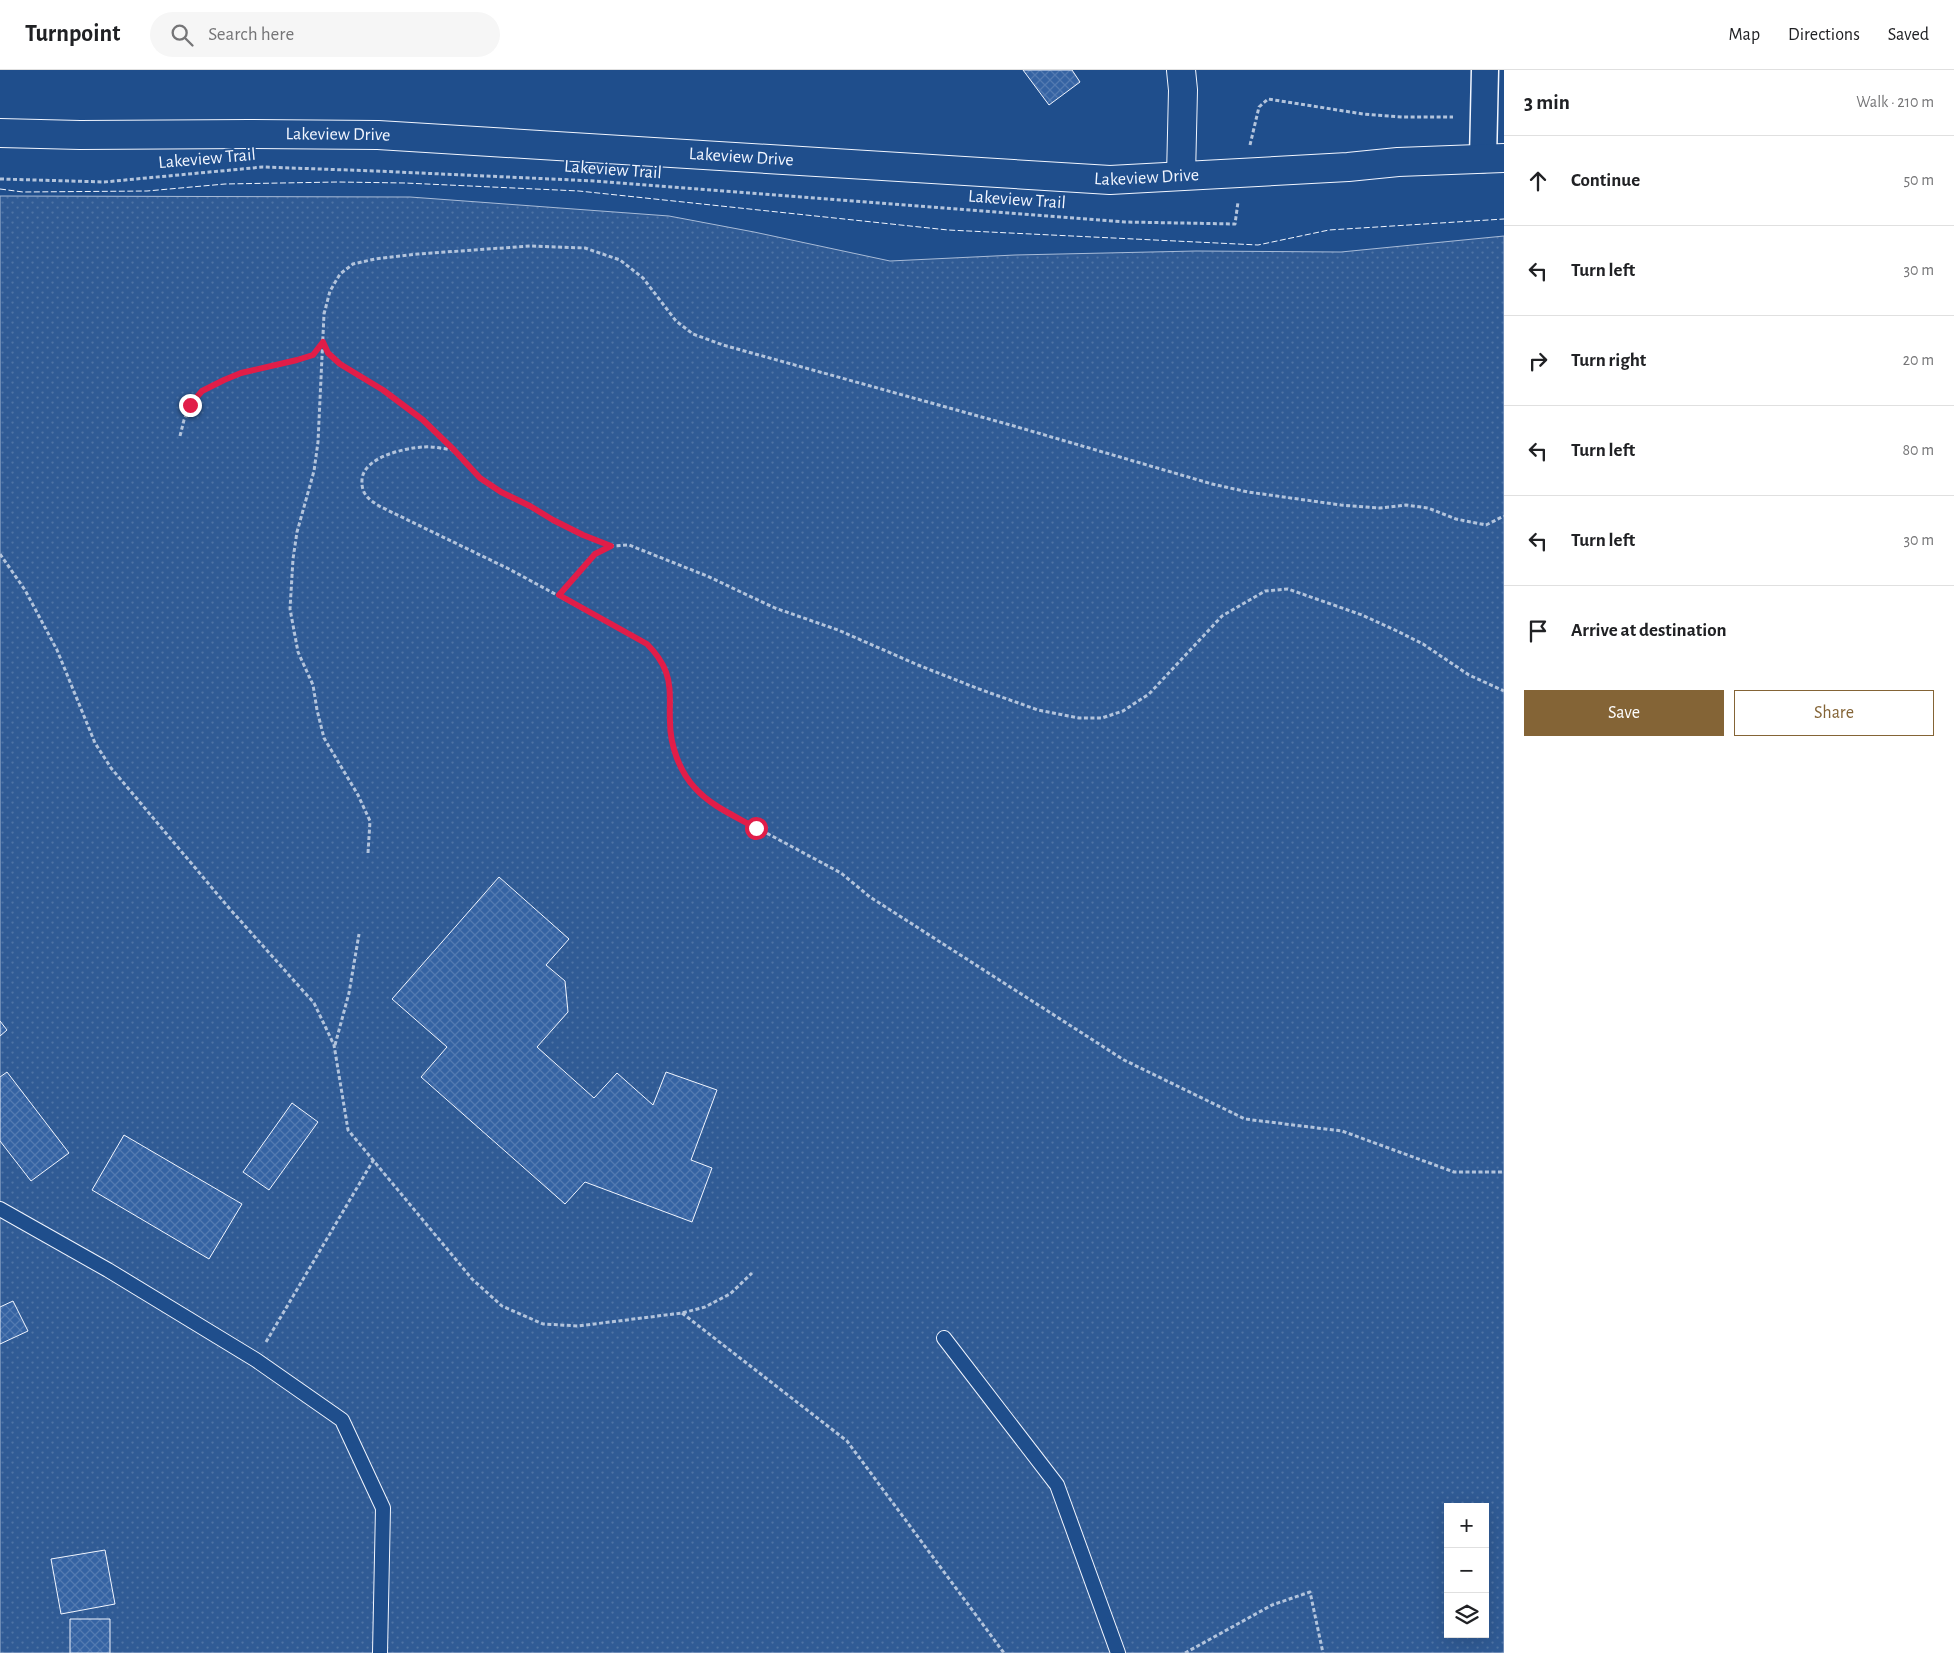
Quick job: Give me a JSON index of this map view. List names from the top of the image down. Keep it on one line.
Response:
{"streets":{"street":["Lakeview Drive"],"path":["Lakeview Trail"]},"page":{"header":"Turnpoint","search":"Search here","nav":["Map","Directions","Saved"],"heading":["3 min","Walk · 210 m"],"list":[["Continue","50 m"],["Turn left","30 m"],["Turn right","20 m"],["Turn left","80 m"],["Turn left","30 m"],"Arrive at destination"],"buttons":["Save","Share"],"map_buttons":["+","−"]}}
